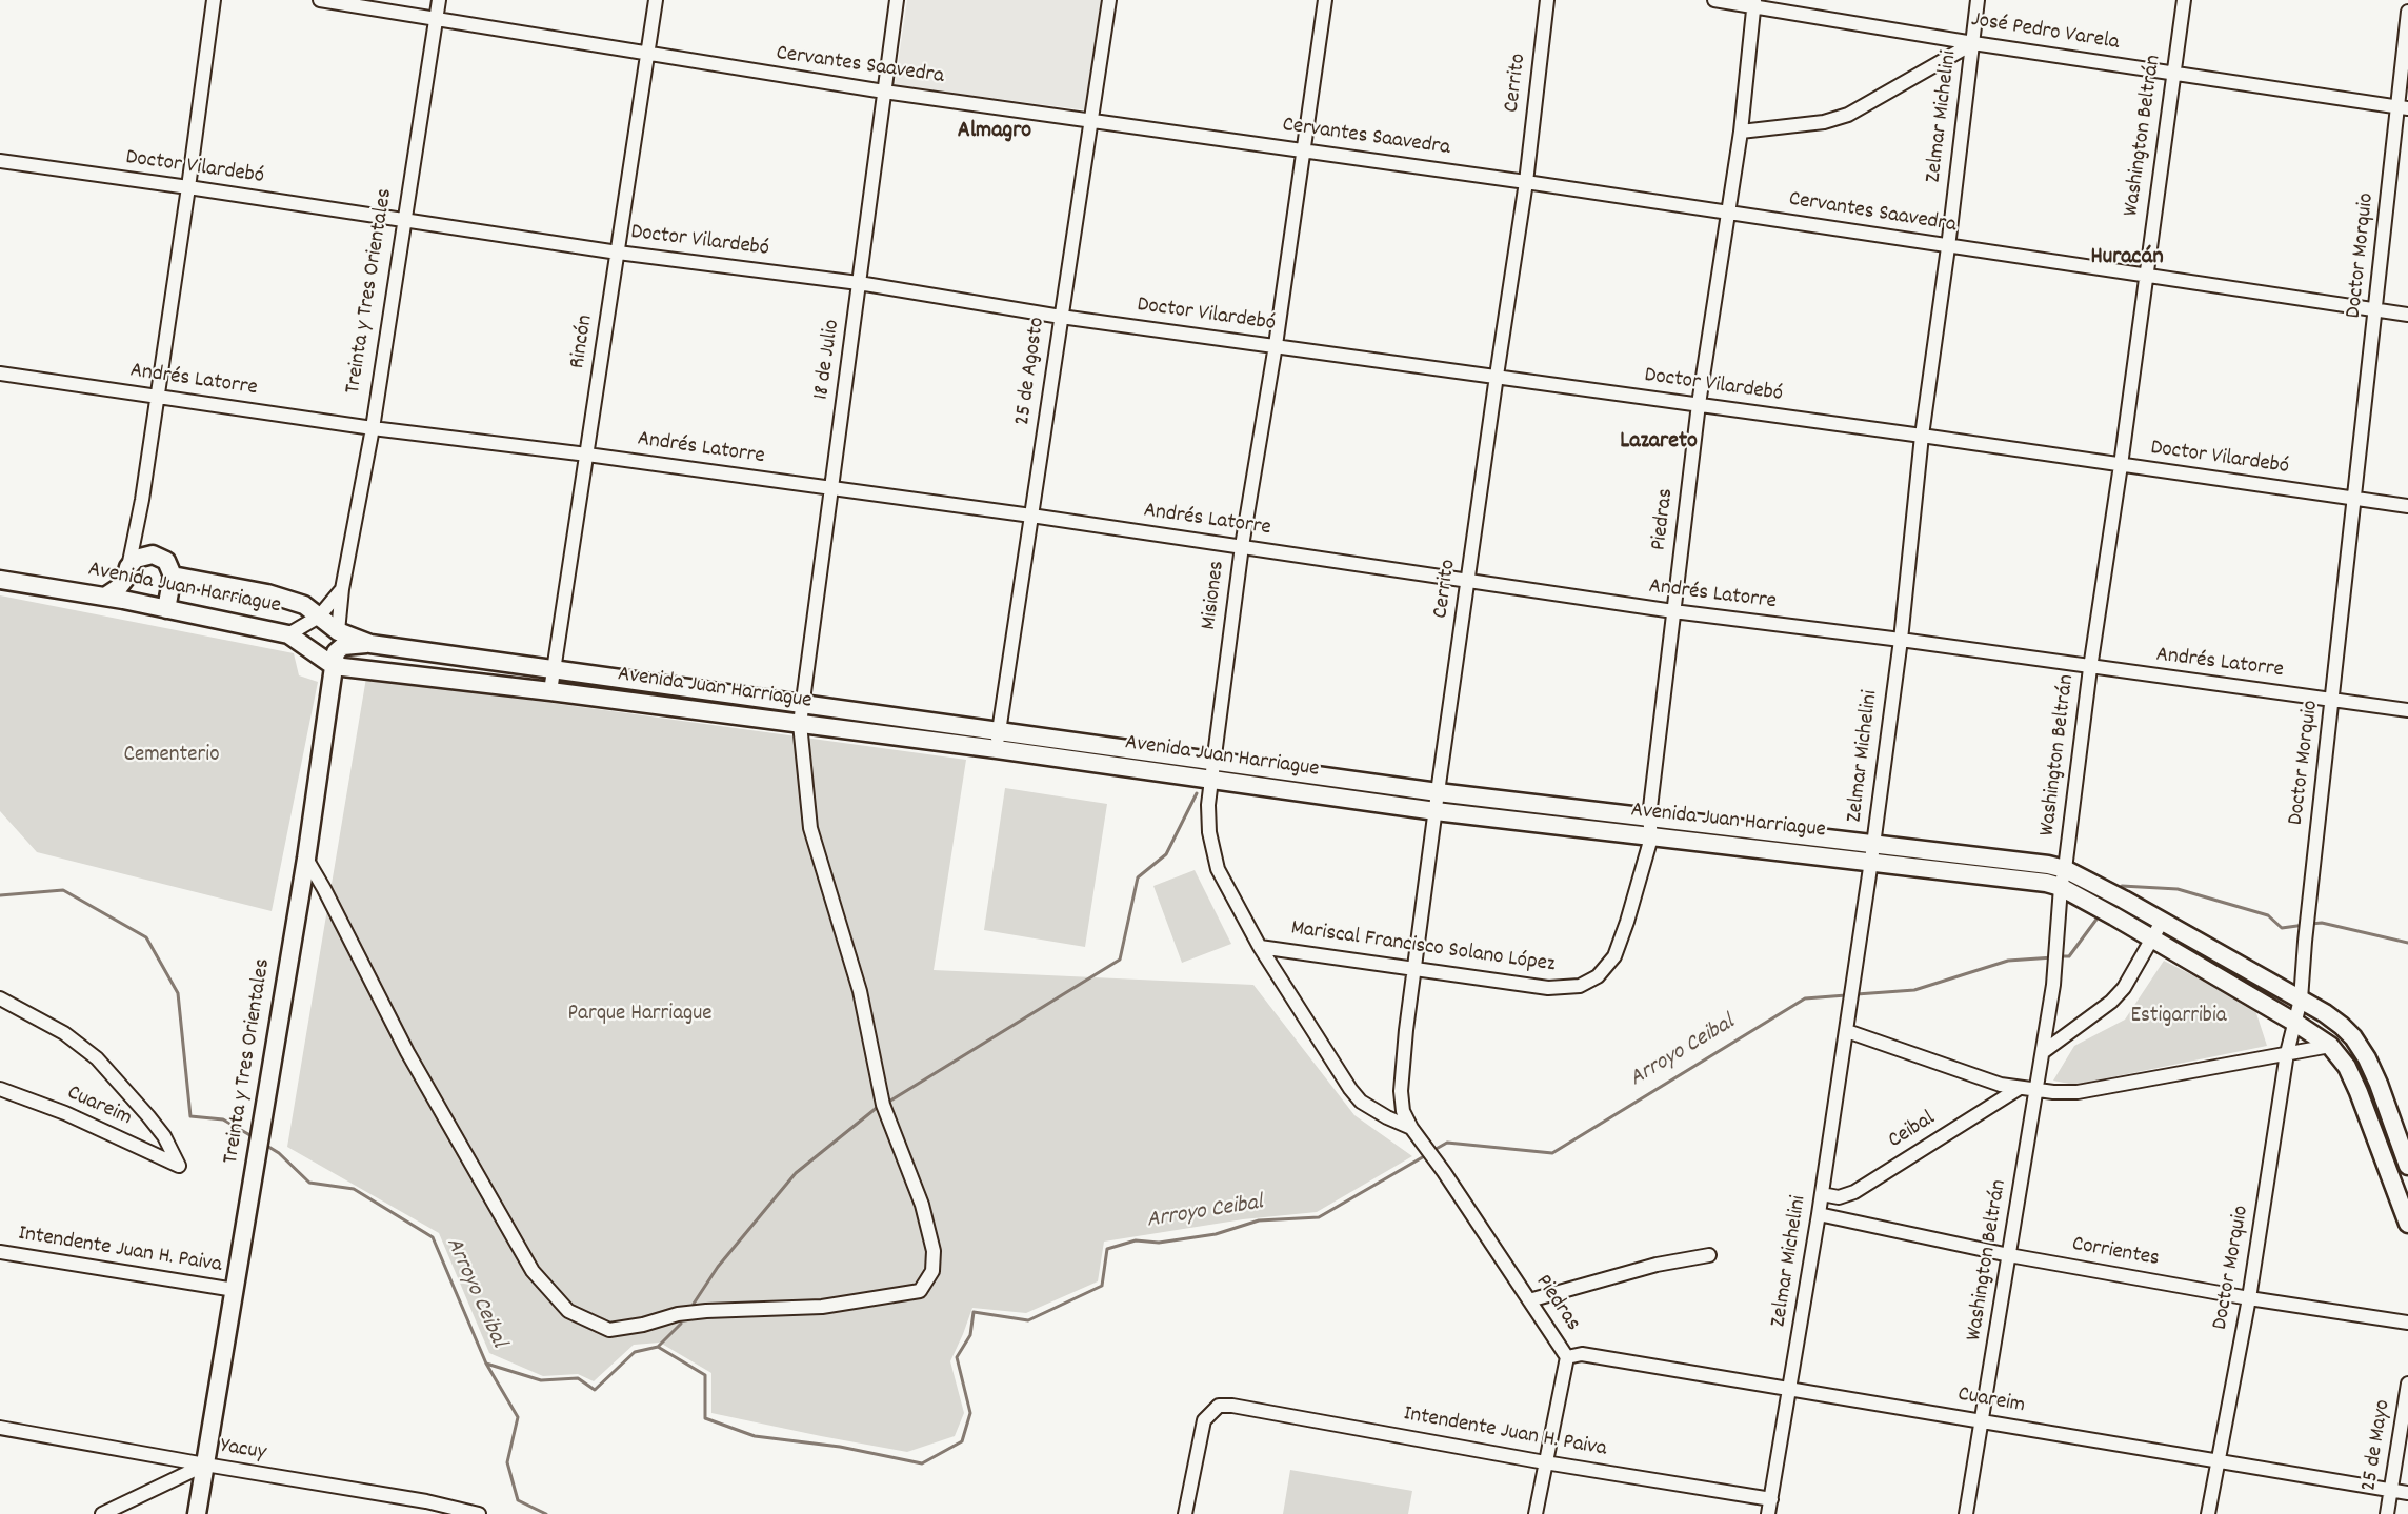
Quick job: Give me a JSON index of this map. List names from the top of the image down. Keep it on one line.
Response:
{"streets":{"street":["José Pedro Varela","Cervantes Saavedra","Cerrito","Zelmar Michelini","Washington Beltrán","Doctor Vilardebó","Doctor Morquio","Treinta y Tres Orientales","Rincón","18 de Julio","25 de Agosto","Andrés Latorre","Piedras","Avenida Juan Harriague","Misiones","Mariscal Francisco Solano López","Cuareim","Ceibal","Intendente Juan H. Paiva","Corrientes","25 de Mayo","Yacuy"]},"crossings":[["José Pedro Varela","Zelmar Michelini"],["José Pedro Varela","Washington Beltrán"],["José Pedro Varela","Doctor Morquio"],["José Pedro Varela","Piedras"],["Cervantes Saavedra","Cerrito"],["Cervantes Saavedra","Zelmar Michelini"],["Cervantes Saavedra","Washington Beltrán"],["Cervantes Saavedra","Doctor Morquio"],["Cervantes Saavedra","Treinta y Tres Orientales"],["Cervantes Saavedra","Rincón"],["Cervantes Saavedra","18 de Julio"],["Cervantes Saavedra","25 de Agosto"],["Cervantes Saavedra","Piedras"],["Cervantes Saavedra","Misiones"],["Cerrito","Doctor Vilardebó"],["Cerrito","Andrés Latorre"],["Cerrito","Piedras"],["Cerrito","Avenida Juan Harriague"],["Cerrito","Misiones"],["Cerrito","Mariscal Francisco Solano López"],["Zelmar Michelini","Doctor Vilardebó"],["Zelmar Michelini","Andrés Latorre"],["Zelmar Michelini","Avenida Juan Harriague"],["Zelmar Michelini","Cuareim"],["Zelmar Michelini","Ceibal"],["Zelmar Michelini","Intendente Juan H. Paiva"],["Zelmar Michelini","Corrientes"],["Washington Beltrán","Doctor Vilardebó"],["Washington Beltrán","Andrés Latorre"],["Washington Beltrán","Avenida Juan Harriague"],["Washington Beltrán","Cuareim"],["Washington Beltrán","Corrientes"],["Doctor Vilardebó","Doctor Morquio"],["Doctor Vilardebó","Treinta y Tres Orientales"],["Doctor Vilardebó","Rincón"],["Doctor Vilardebó","18 de Julio"],["Doctor Vilardebó","25 de Agosto"],["Doctor Vilardebó","Piedras"],["Doctor Vilardebó","Misiones"],["Doctor Morquio","Andrés Latorre"],["Doctor Morquio","Cuareim"],["Doctor Morquio","Corrientes"],["Treinta y Tres Orientales","18 de Julio"],["Treinta y Tres Orientales","Andrés Latorre"],["Treinta y Tres Orientales","Avenida Juan Harriague"],["Treinta y Tres Orientales","Intendente Juan H. Paiva"],["Treinta y Tres Orientales","Yacuy"],["Rincón","Andrés Latorre"],["Rincón","Avenida Juan Harriague"],["18 de Julio","Andrés Latorre"],["18 de Julio","Avenida Juan Harriague"],["25 de Agosto","Andrés Latorre"],["25 de Agosto","Avenida Juan Harriague"],["Andrés Latorre","Piedras"],["Andrés Latorre","Misiones"],["Piedras","Avenida Juan Harriague"],["Piedras","Mariscal Francisco Solano López"],["Piedras","Cuareim"],["Piedras","Intendente Juan H. Paiva"],["Avenida Juan Harriague","Misiones"],["Misiones","Mariscal Francisco Solano López"],["Cuareim","25 de Mayo"]],"districts":["Almagro","Huracán","Lazareto"],"water":["Arroyo Ceibal"],"parks":["Cementerio","Parque Harriague","Estigarribia"]}
